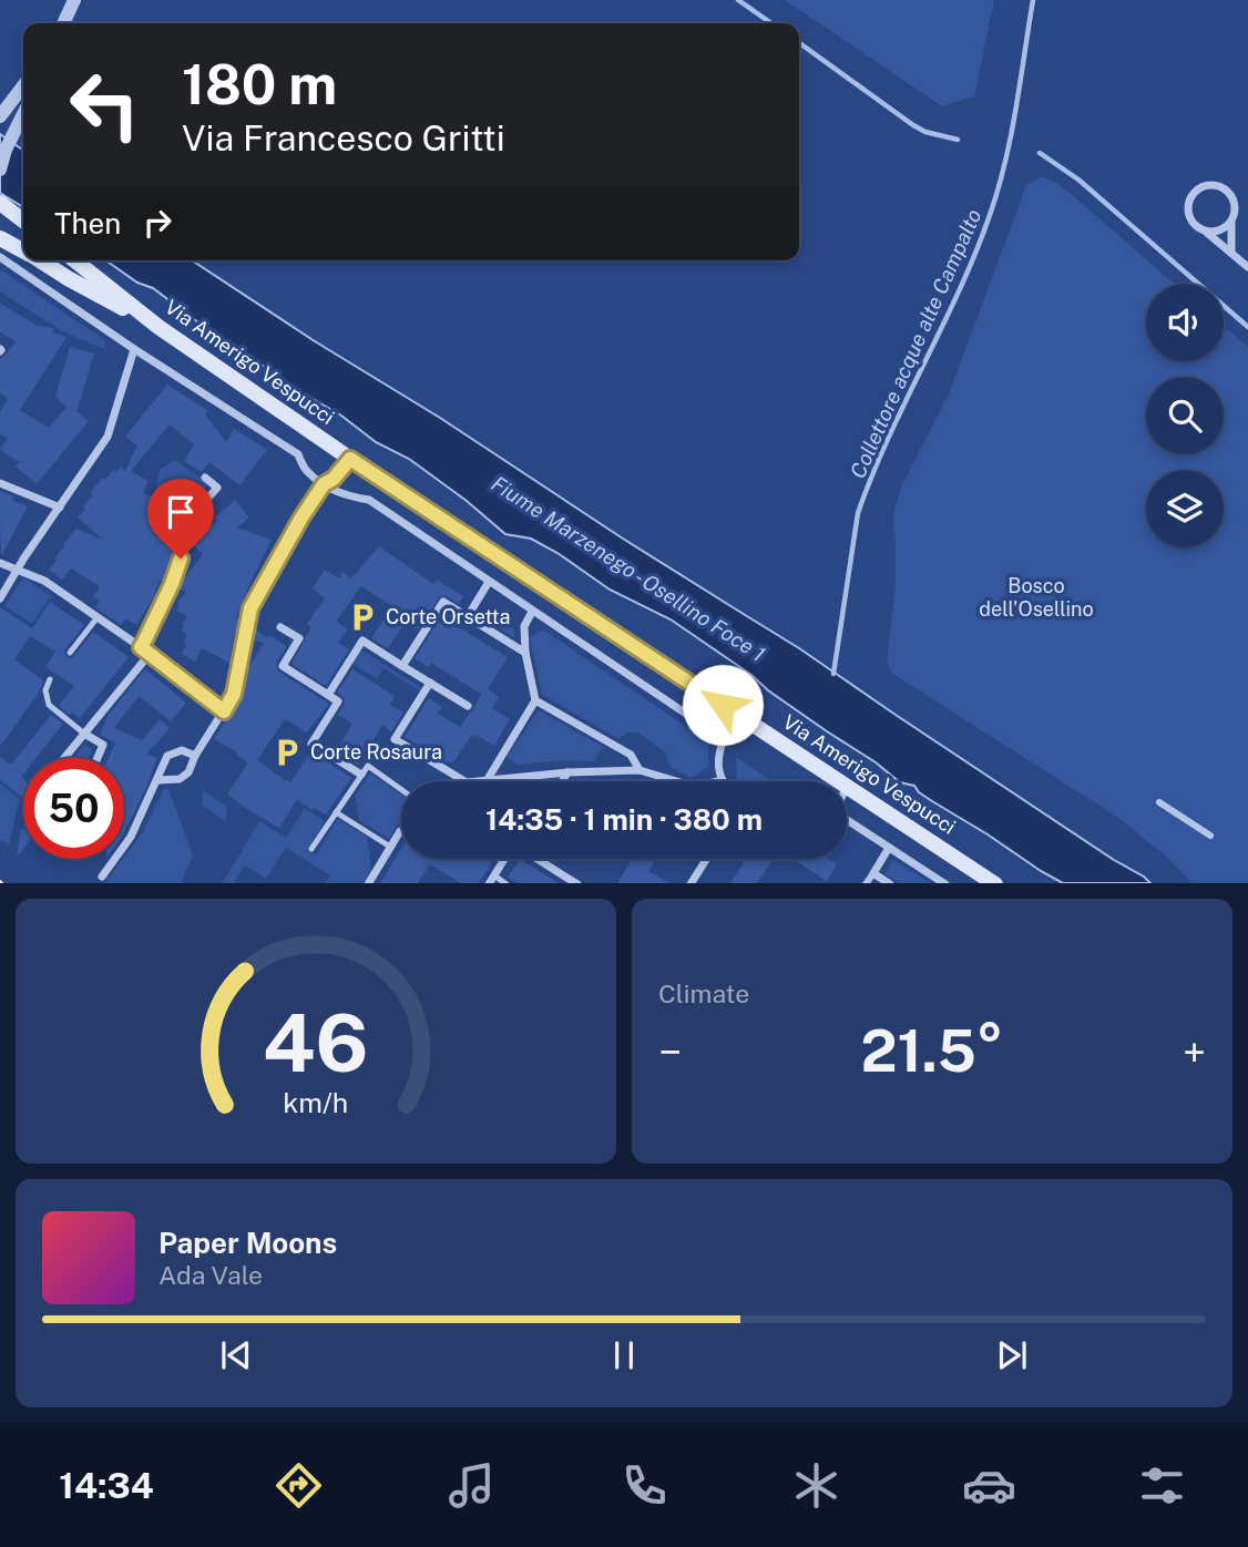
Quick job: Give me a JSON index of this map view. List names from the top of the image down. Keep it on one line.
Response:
{"streets":{"main road":["Via Amerigo Vespucci"]},"water":["Collettore acque alte Campalto","Fiume Marzenego - Osellino Foce 1"],"parks":["Bosco dell'Osellino"],"places":{"parking":["Corte Orsetta","Corte Rosaura"]},"page":{"turn":["180 m","Via Francesco Gritti"],"then":"Then","limit":"50","trip":"14:35 · 1 min · 380 m","tile":"Climate","heat":["−","21.5°","+"],"song":["Paper Moons","Ada Vale"],"tabs":"14:34","gauge":["46","km/h"]}}
